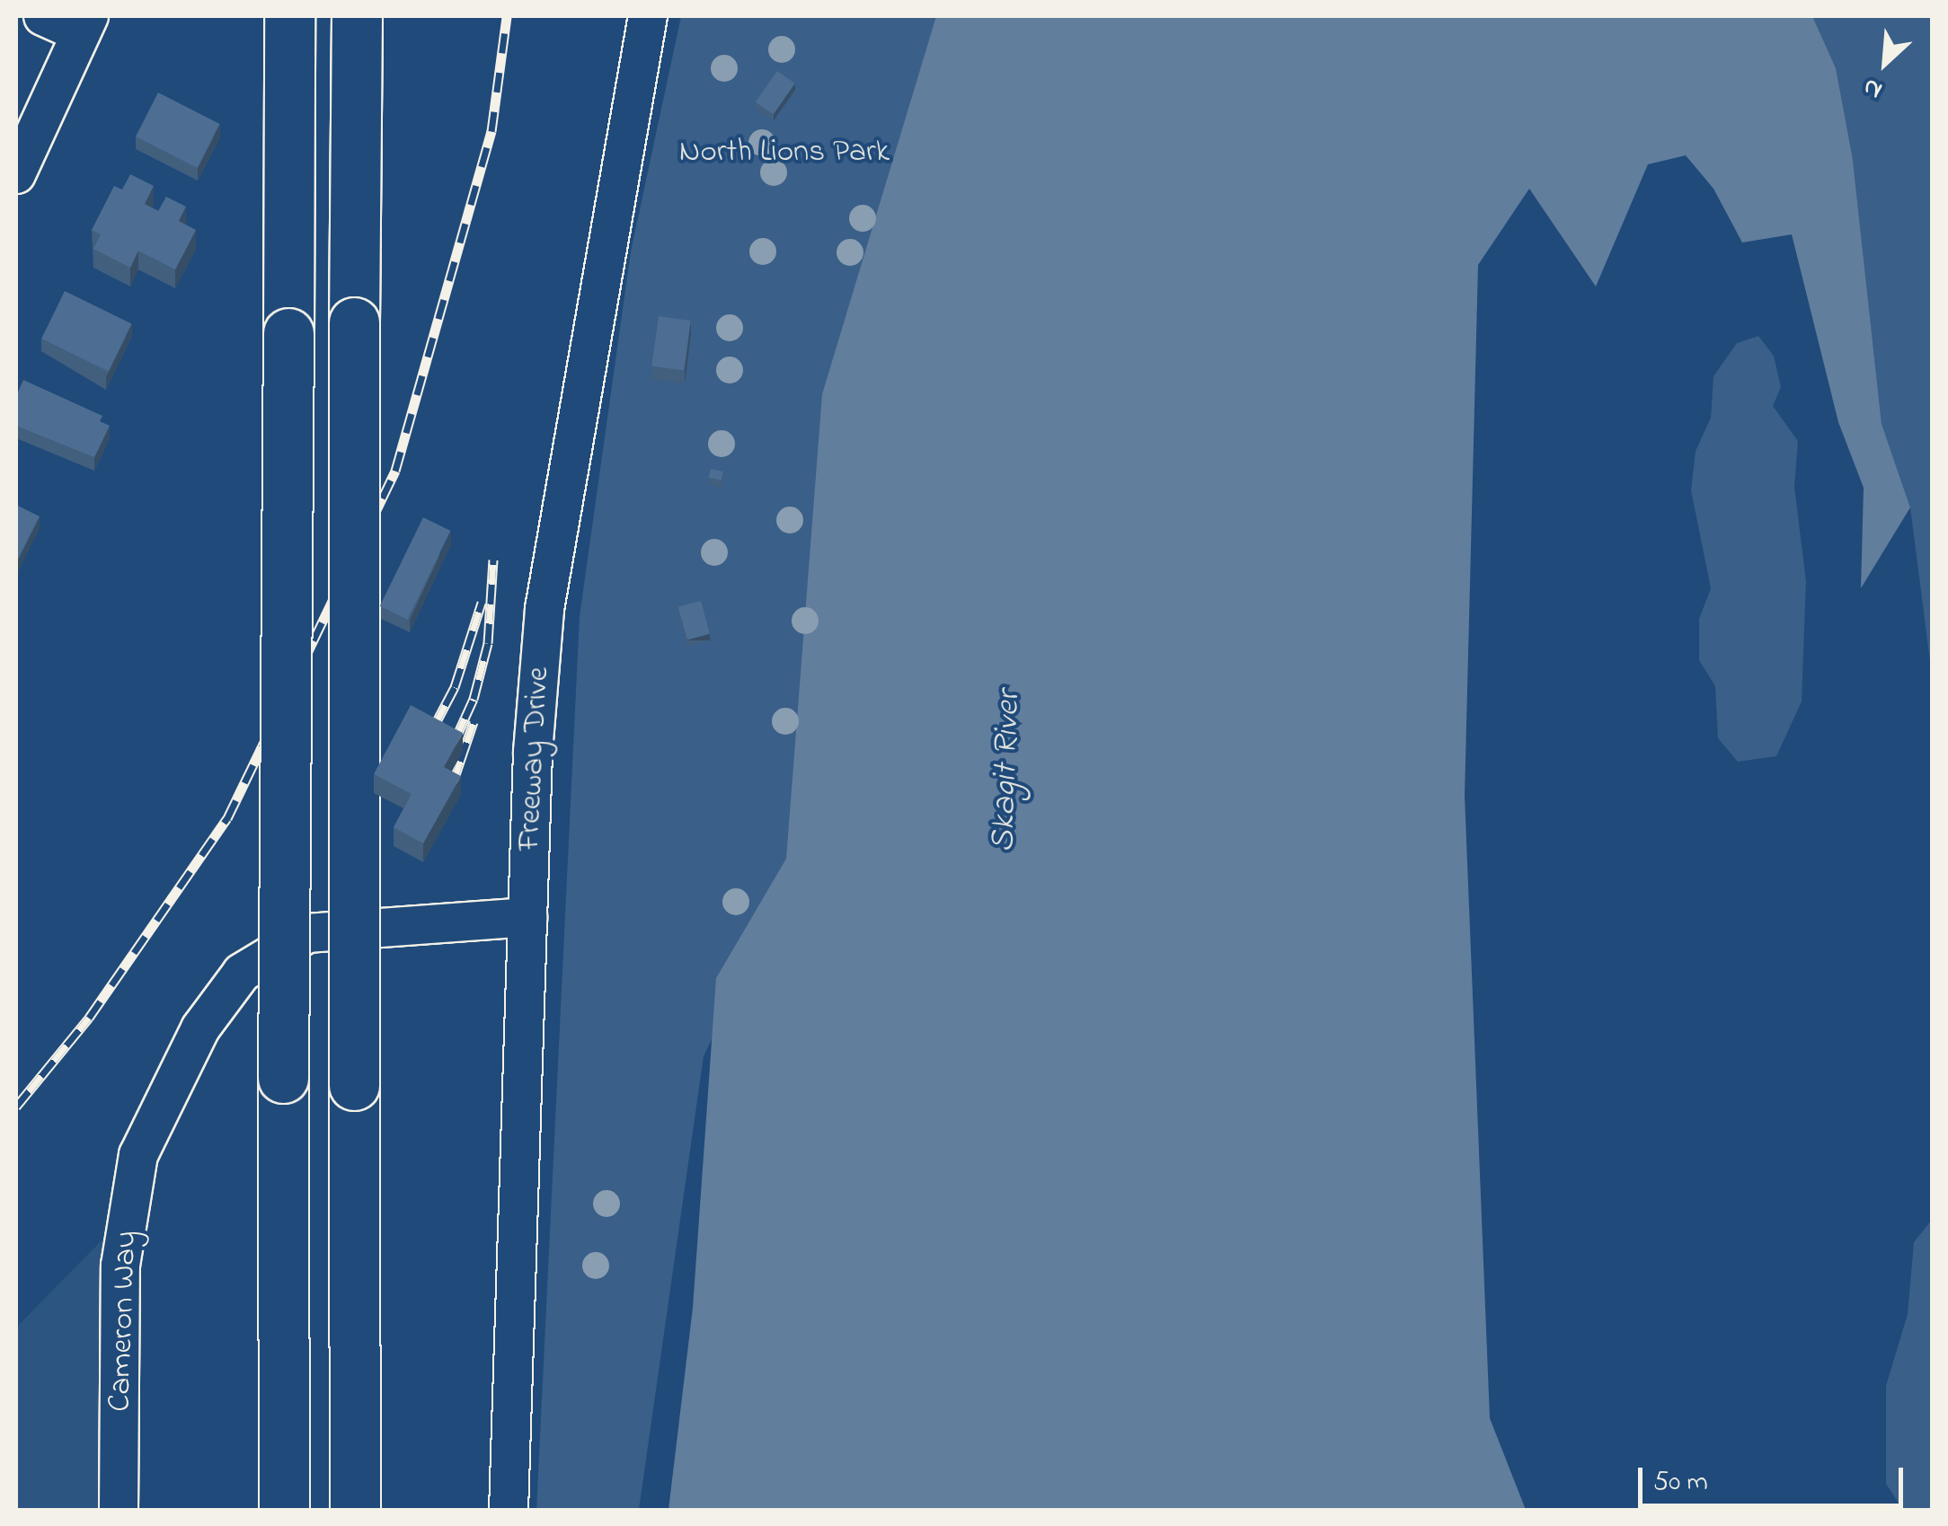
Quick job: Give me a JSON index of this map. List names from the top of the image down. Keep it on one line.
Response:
{"streets":{"street":["Freeway Drive","Cameron Way"]},"crossings":[["Freeway Drive","Cameron Way"]],"water":["Skagit River"],"parks":["North Lions Park"],"scale_bar":"50 m","north":"bottom left"}
